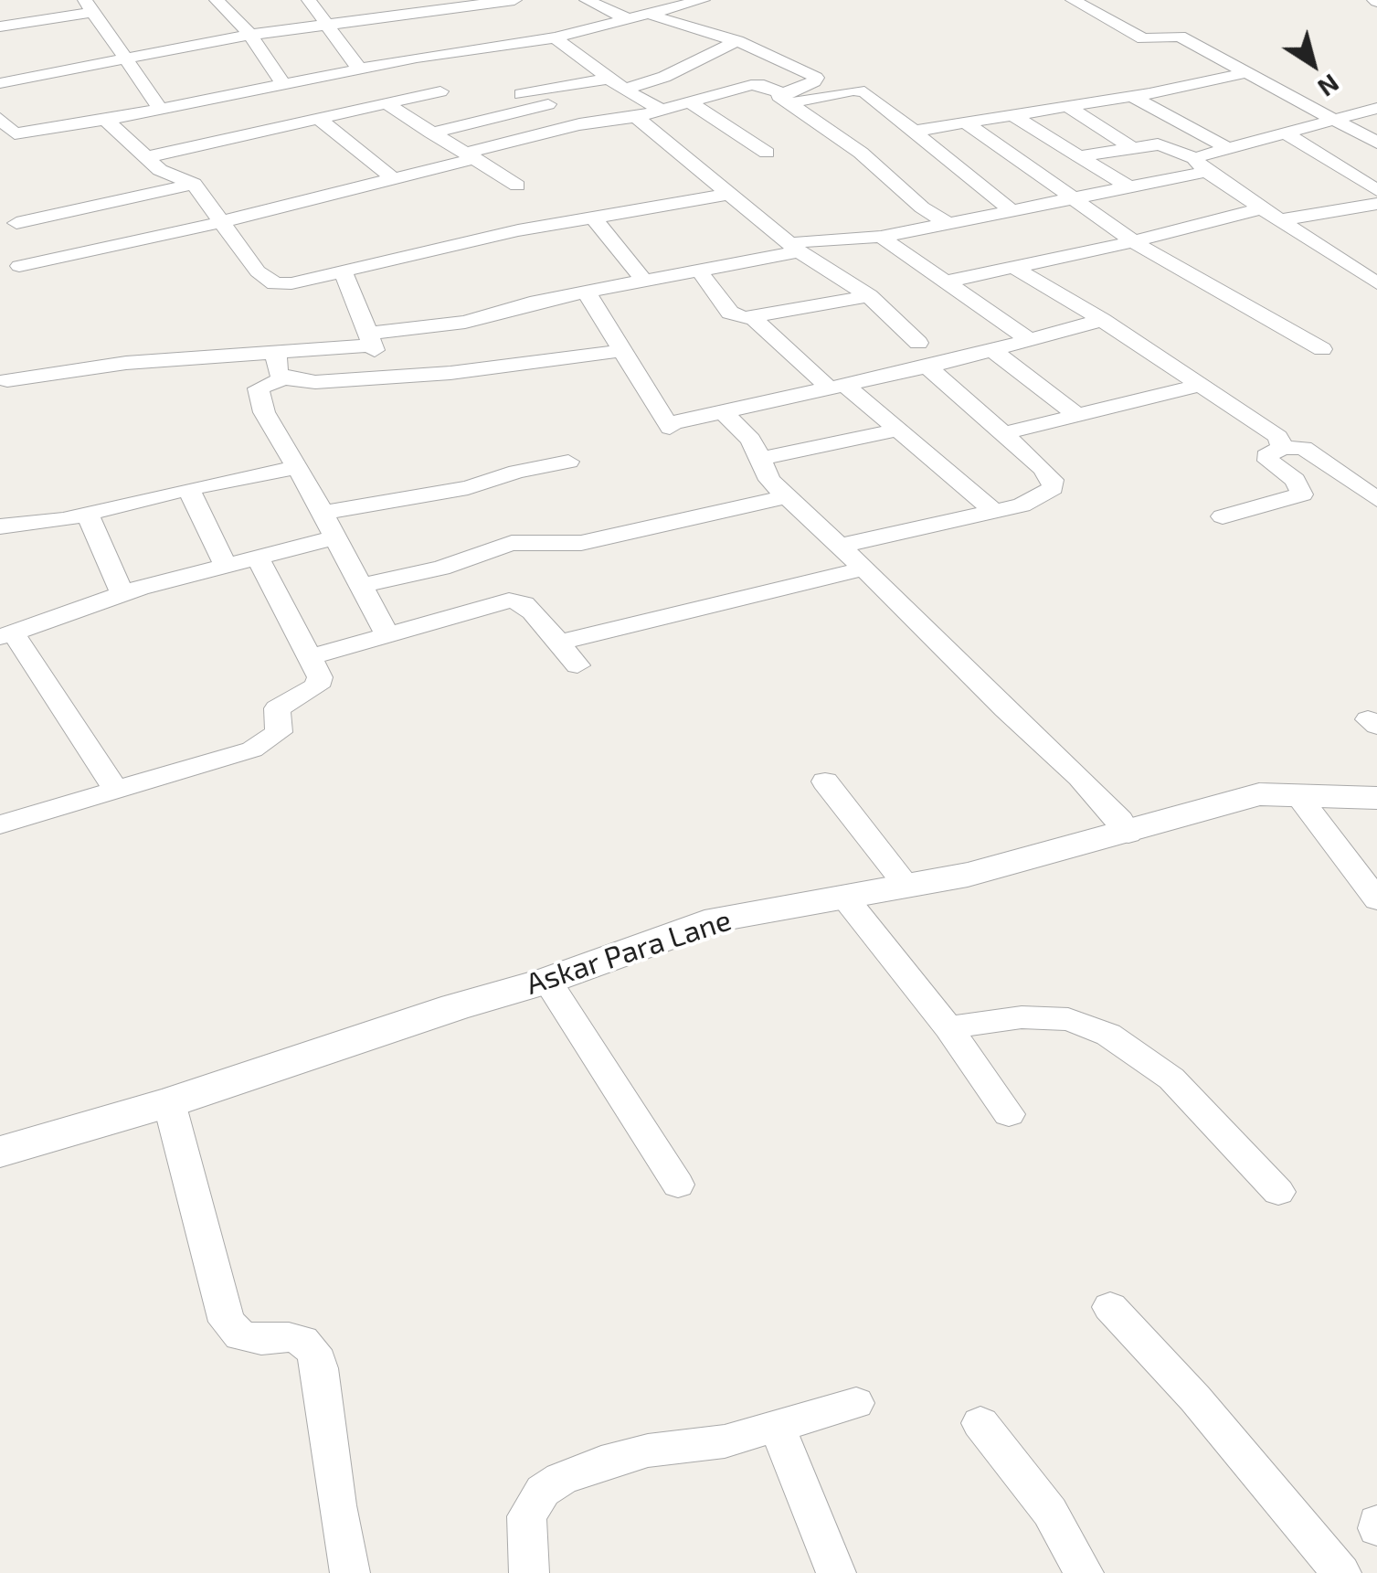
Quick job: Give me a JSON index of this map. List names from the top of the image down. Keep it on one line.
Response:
{"streets":{"street":["Askar Para Lane"]},"north":"bottom right"}
